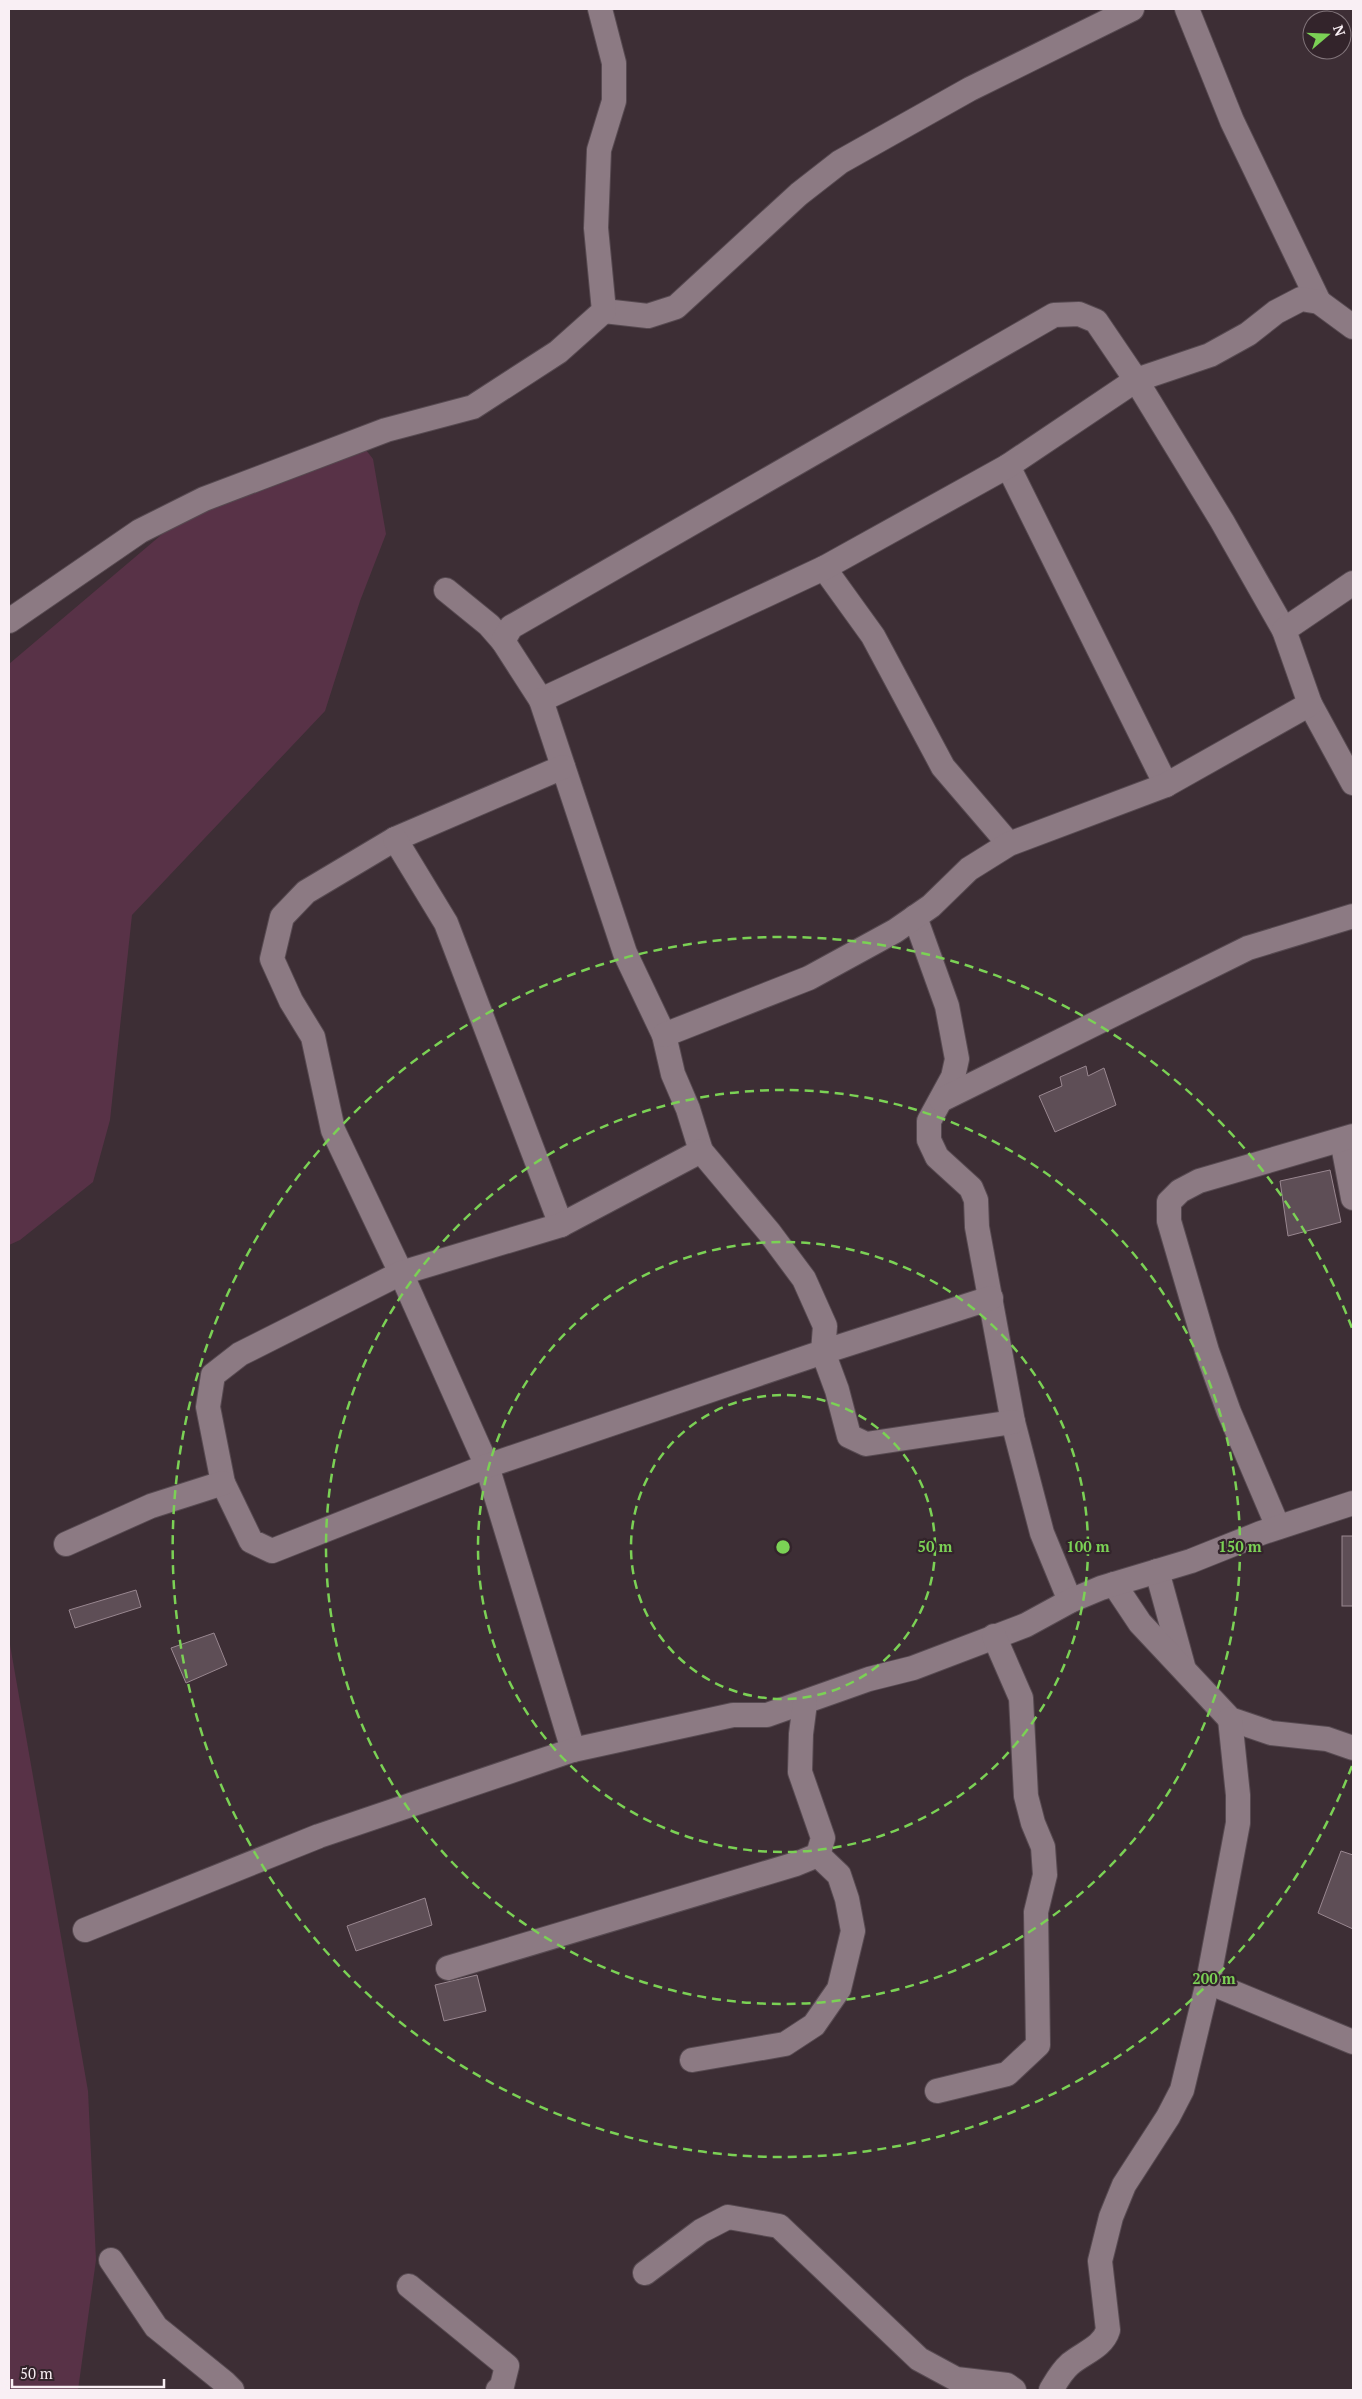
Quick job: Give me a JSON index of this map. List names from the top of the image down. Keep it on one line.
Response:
{"scale_bar":"50 m","north":"right","rings":["50 m","100 m","150 m","200 m"]}
